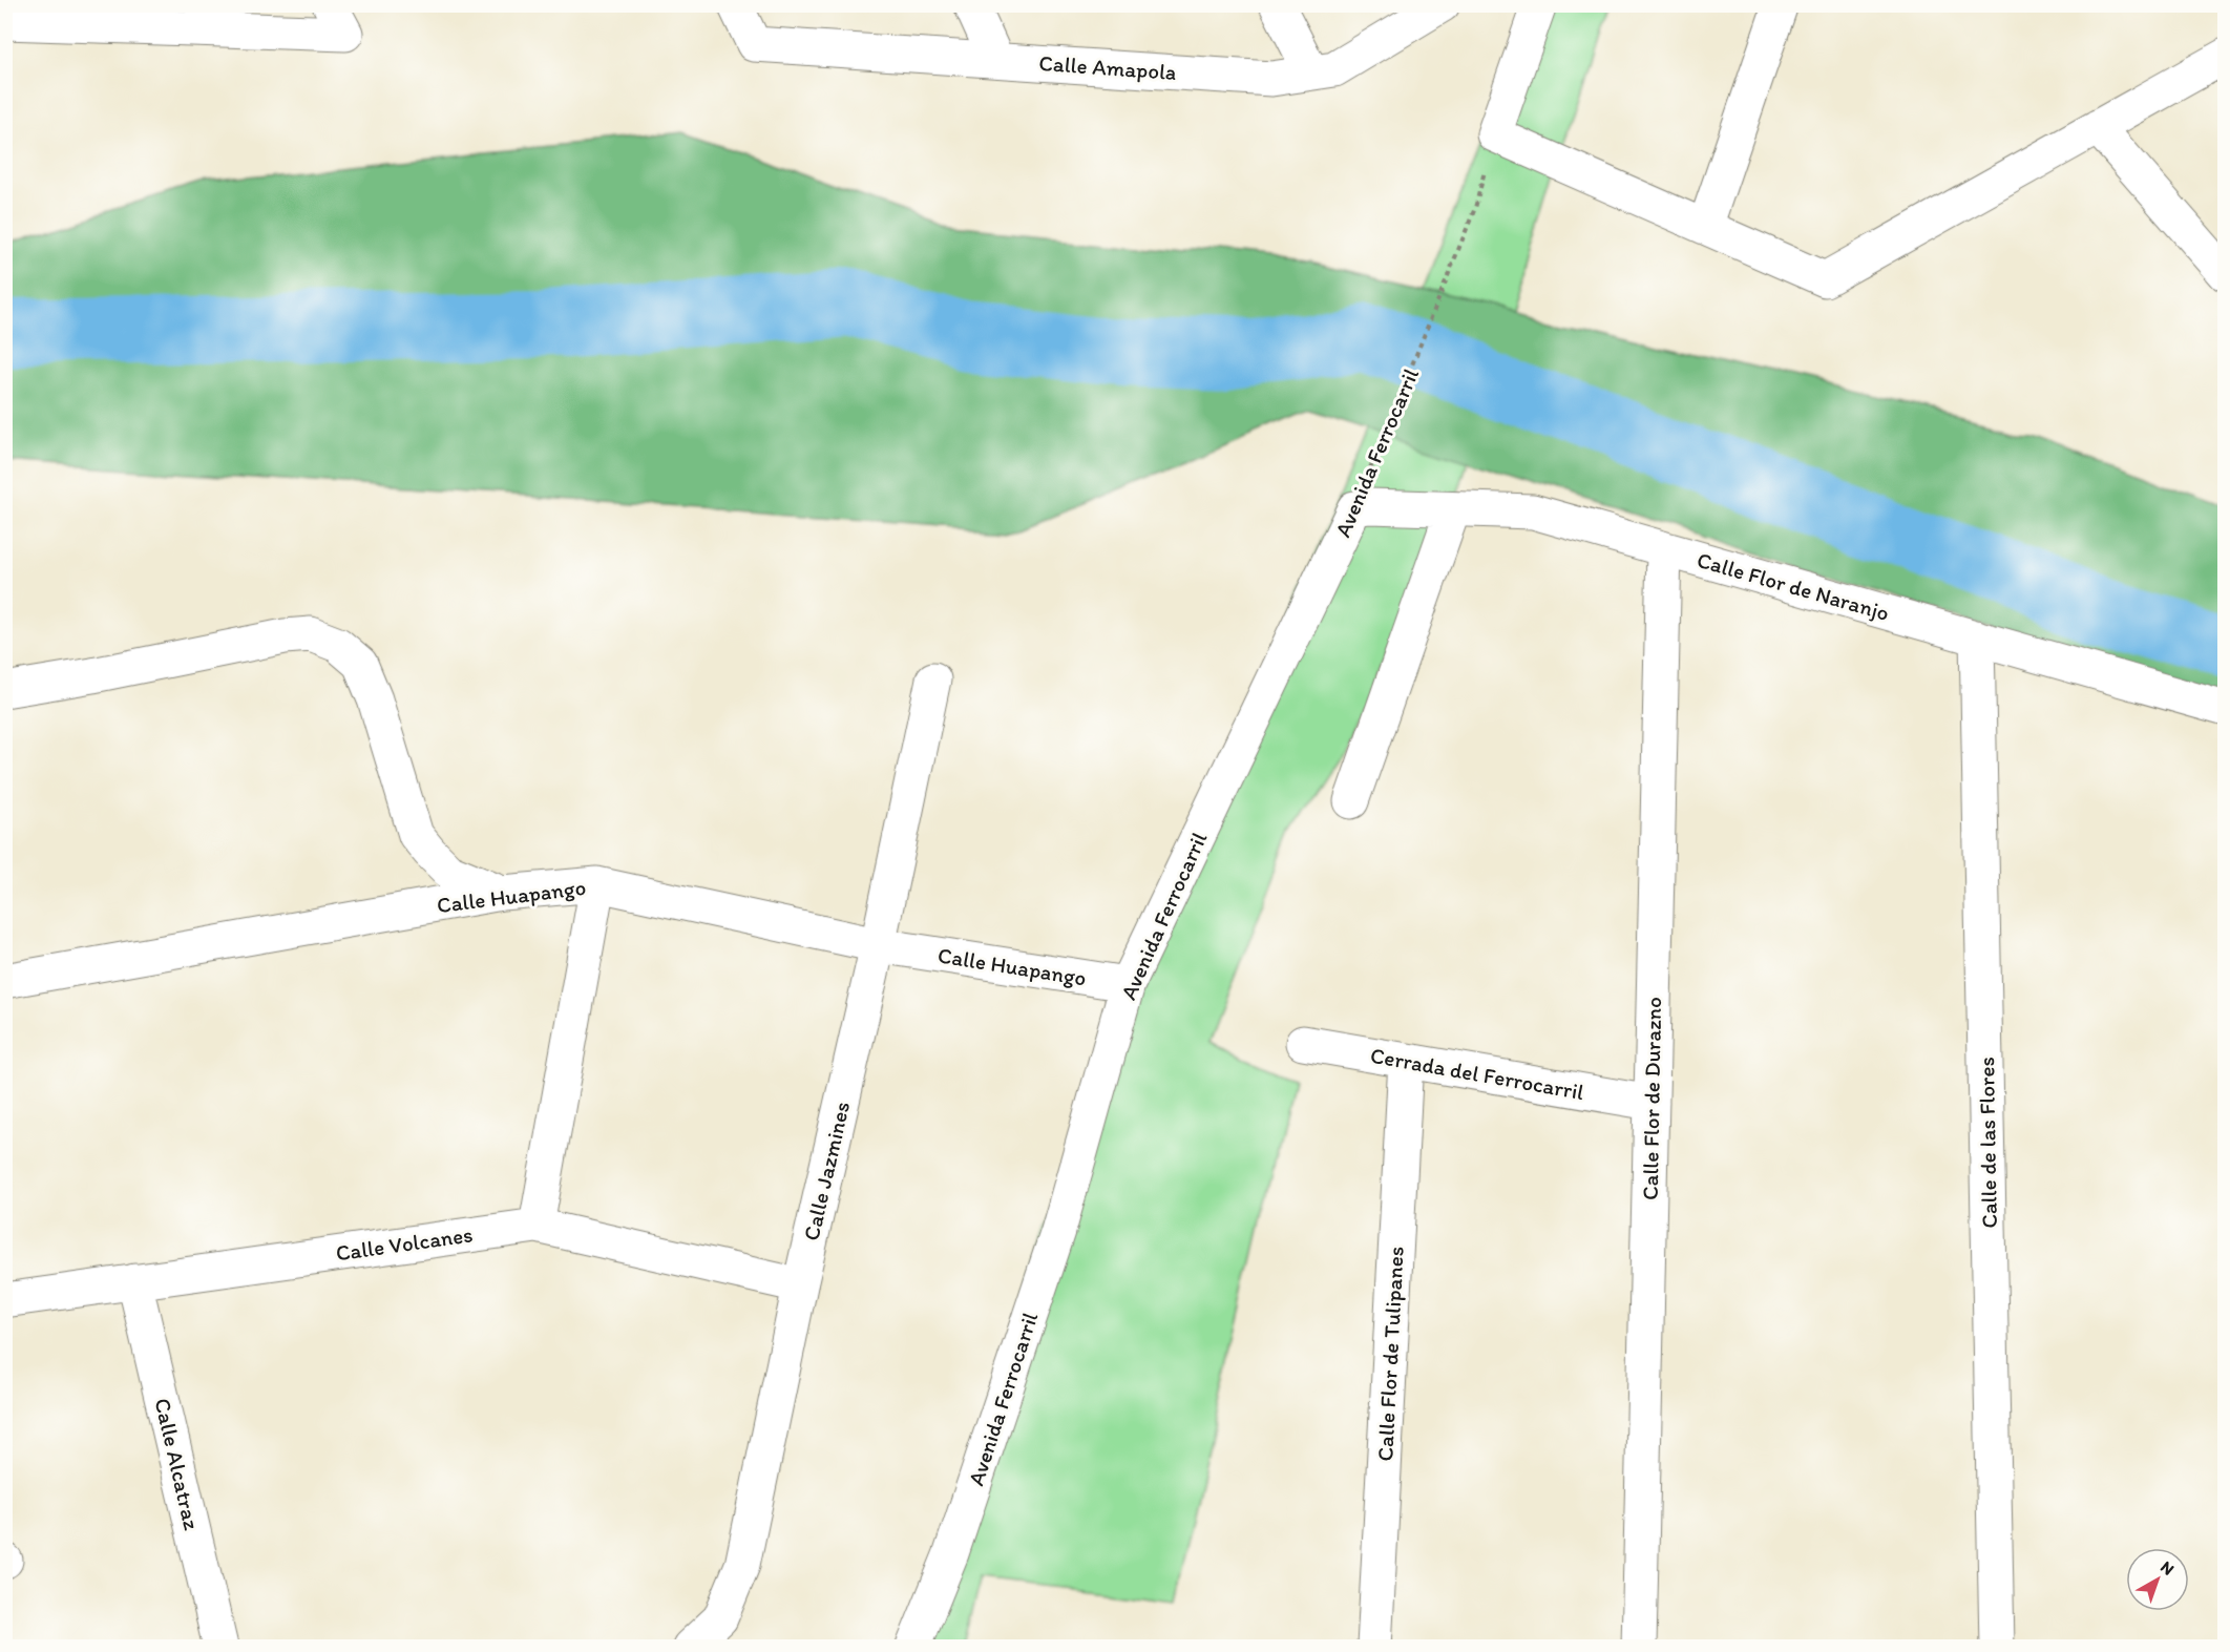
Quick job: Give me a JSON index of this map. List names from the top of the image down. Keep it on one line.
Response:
{"streets":{"street":["Calle Amapola","Avenida Ferrocarril","Calle Flor de Naranjo","Calle Huapango","Cerrada del Ferrocarril","Calle Flor de Durazno","Calle de las Flores","Calle Jazmines","Calle Volcanes","Calle Flor de Tulipanes","Calle Alcatraz"]},"crossings":[["Avenida Ferrocarril","Calle Flor de Naranjo"],["Avenida Ferrocarril","Calle Huapango"],["Calle Flor de Naranjo","Calle Flor de Durazno"],["Calle Flor de Naranjo","Calle de las Flores"],["Calle Huapango","Calle Jazmines"],["Cerrada del Ferrocarril","Calle Flor de Durazno"],["Cerrada del Ferrocarril","Calle Flor de Tulipanes"],["Calle Jazmines","Calle Volcanes"],["Calle Volcanes","Calle Alcatraz"]],"north":"top right"}
